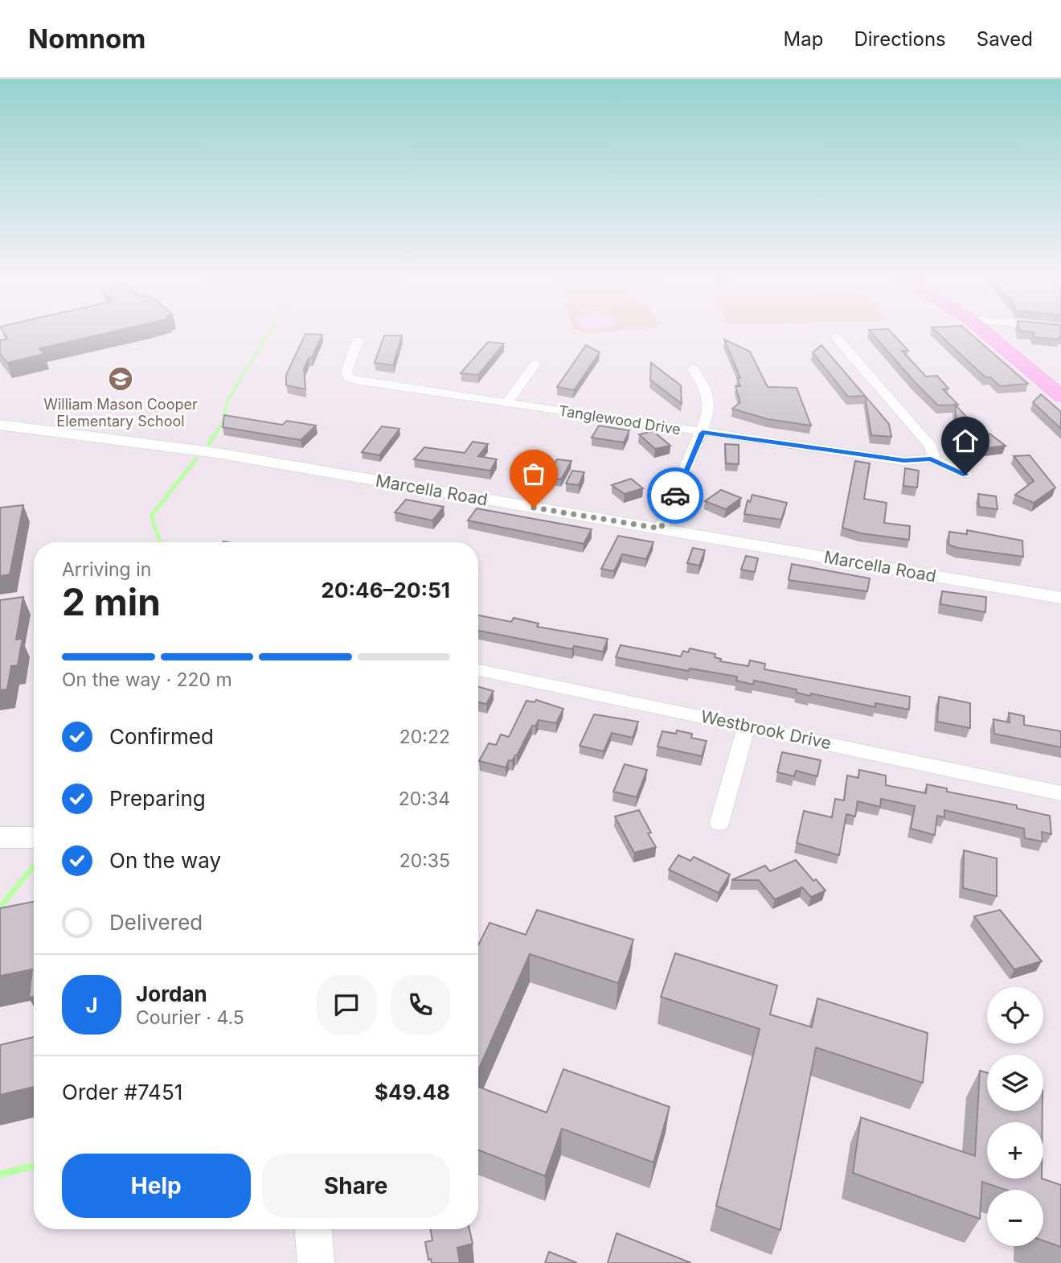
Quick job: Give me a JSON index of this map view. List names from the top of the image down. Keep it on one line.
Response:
{"streets":{"street":["Tanglewood Drive","Marcella Road","Westbrook Drive"]},"places":{"school or university":["William Mason Cooper Elementary School"]},"page":{"header":"Nomnom","nav":["Map","Directions","Saved"],"heading":["2 min","Arriving in","20:46–20:51"],"panel":["Jordan","Courier · 4.5","Order #7451","$49.48"],"bar":"On the way · 220 m","list":[["Confirmed","20:22"],["Preparing","20:34"],["On the way","20:35"],"Delivered"],"round":"J","map_buttons":["+","−"],"buttons":["Help","Share"]}}
